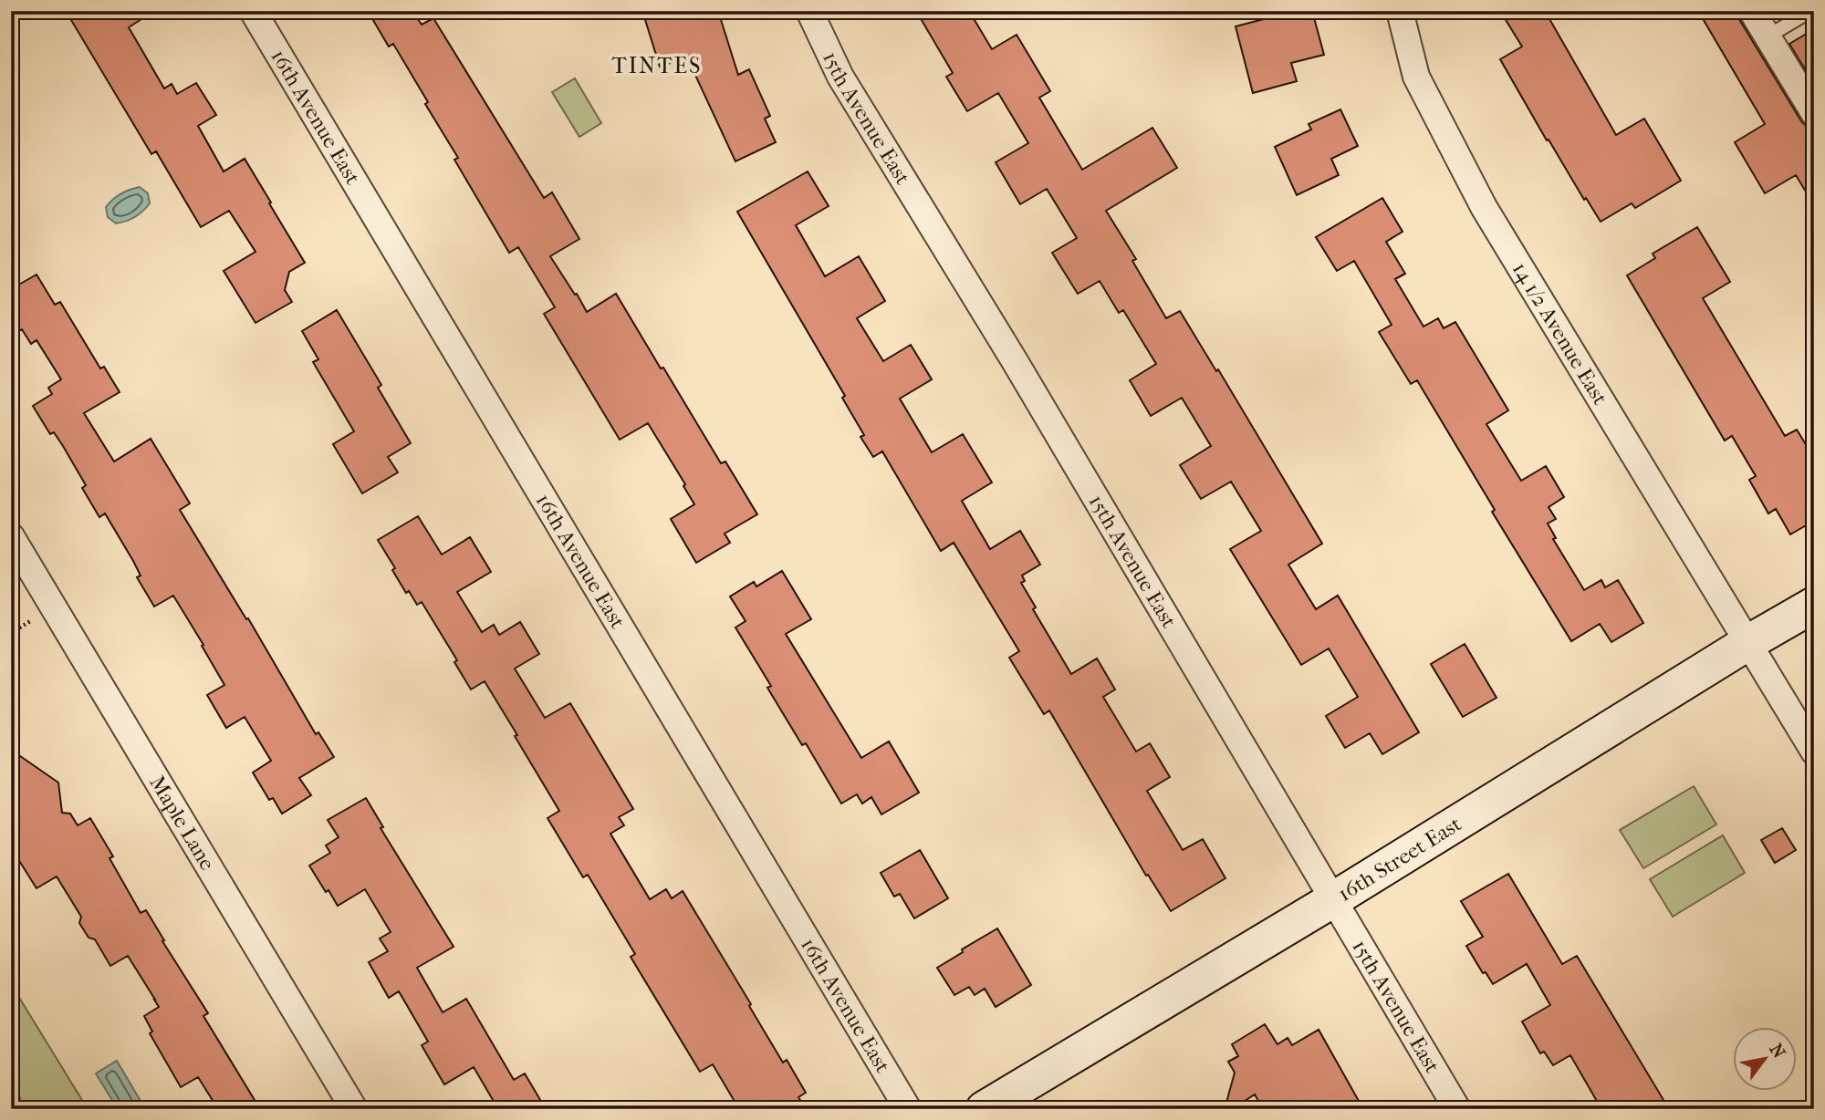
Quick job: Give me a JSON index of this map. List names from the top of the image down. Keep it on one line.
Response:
{"streets":{"street":["16th Avenue East","15th Avenue East","14 1/2 Avenue East","Maple Lane","16th Street East"]},"crossings":[["15th Avenue East","16th Street East"],["14 1/2 Avenue East","16th Street East"]],"districts":["TINTES"],"north":"top right"}
